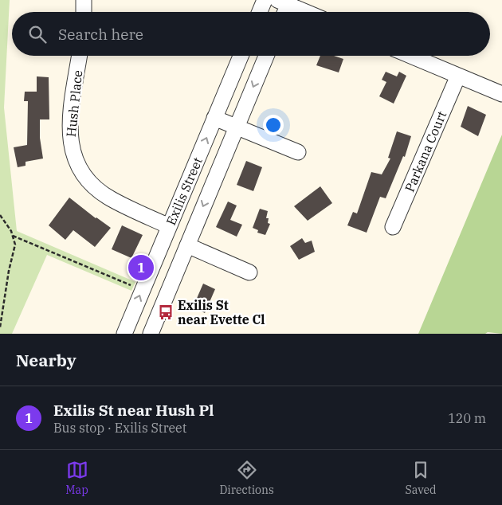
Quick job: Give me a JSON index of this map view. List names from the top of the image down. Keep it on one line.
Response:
{"streets":{"street":["Hush Place","Parkana Court","Exilis Street"]},"crossings":[["Hush Place","Exilis Street"]],"places":{"bus stop":["Exilis St near Evette Cl"]},"page":{"search":"Search here","pins":"1","heading":"Nearby","list":[{"mark":"1","name":"Exilis St near Hush Pl","note":"Bus stop · Exilis Street","value":"120 m"}],"nav":["Map","Directions","Saved"]}}
